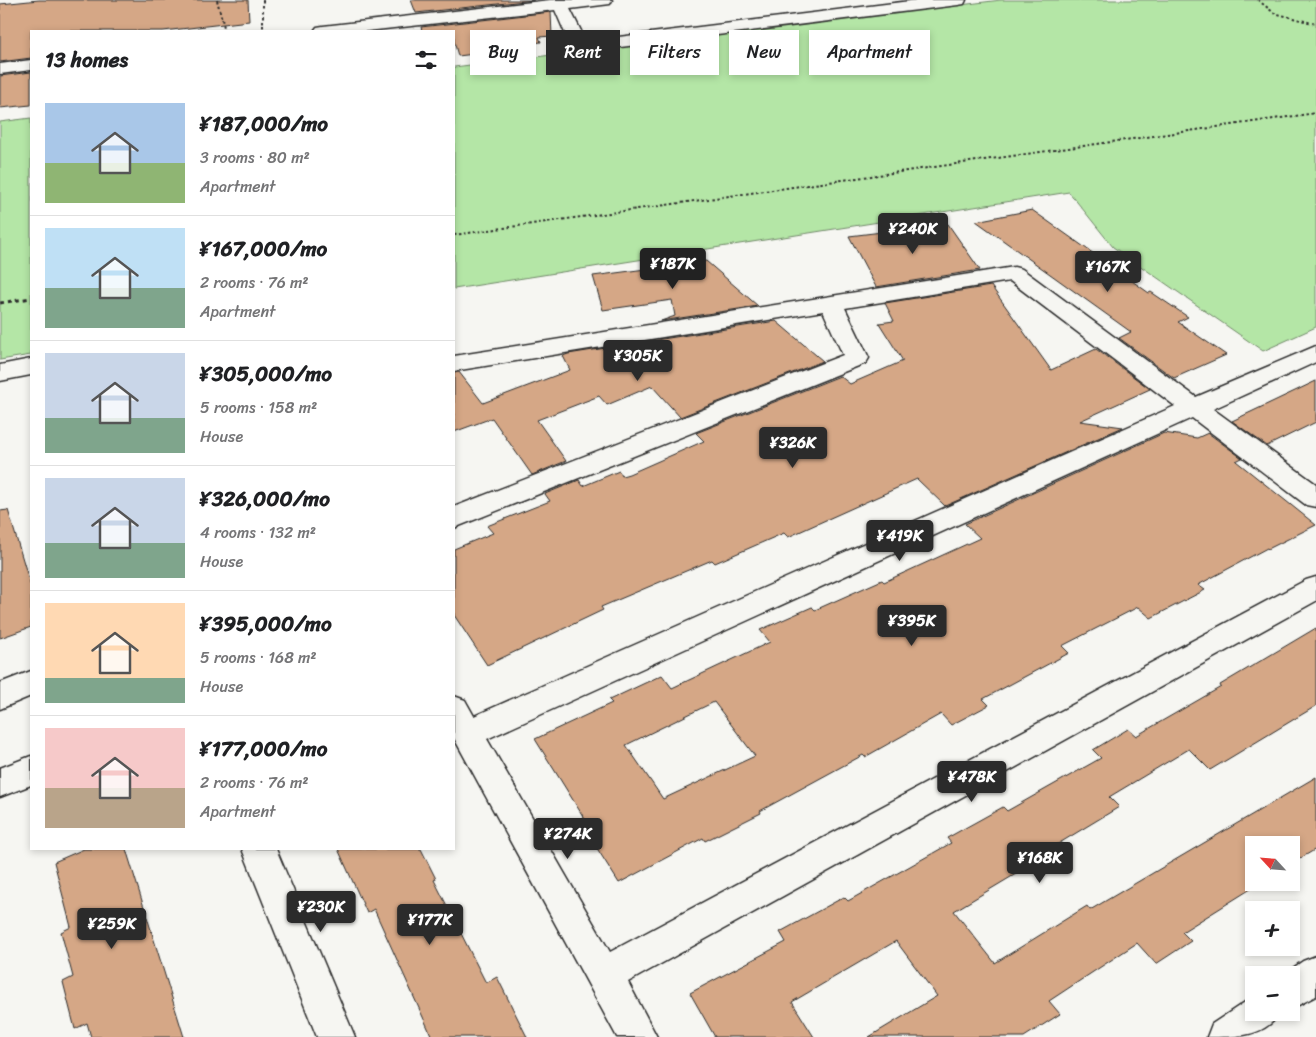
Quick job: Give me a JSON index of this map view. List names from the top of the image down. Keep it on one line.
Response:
{"north":"top left","page":{"chip":["Buy","Rent","Filters","New","Apartment"],"heading":"13 homes","list":[{"name":"¥187,000/mo","note":"3 rooms · 80 m² · Apartment"},{"name":"¥167,000/mo","note":"2 rooms · 76 m² · Apartment"},{"name":"¥305,000/mo","note":"5 rooms · 158 m² · House"},{"name":"¥326,000/mo","note":"4 rooms · 132 m² · House"},{"name":"¥395,000/mo","note":"5 rooms · 168 m² · House"},{"name":"¥177,000/mo","note":"2 rooms · 76 m² · Apartment"}],"price":["¥240K","¥187K","¥167K","¥305K","¥326K","¥419K","¥395K","¥478K","¥274K","¥168K","¥230K","¥177K","¥259K"],"map_buttons":["+","−"]}}
